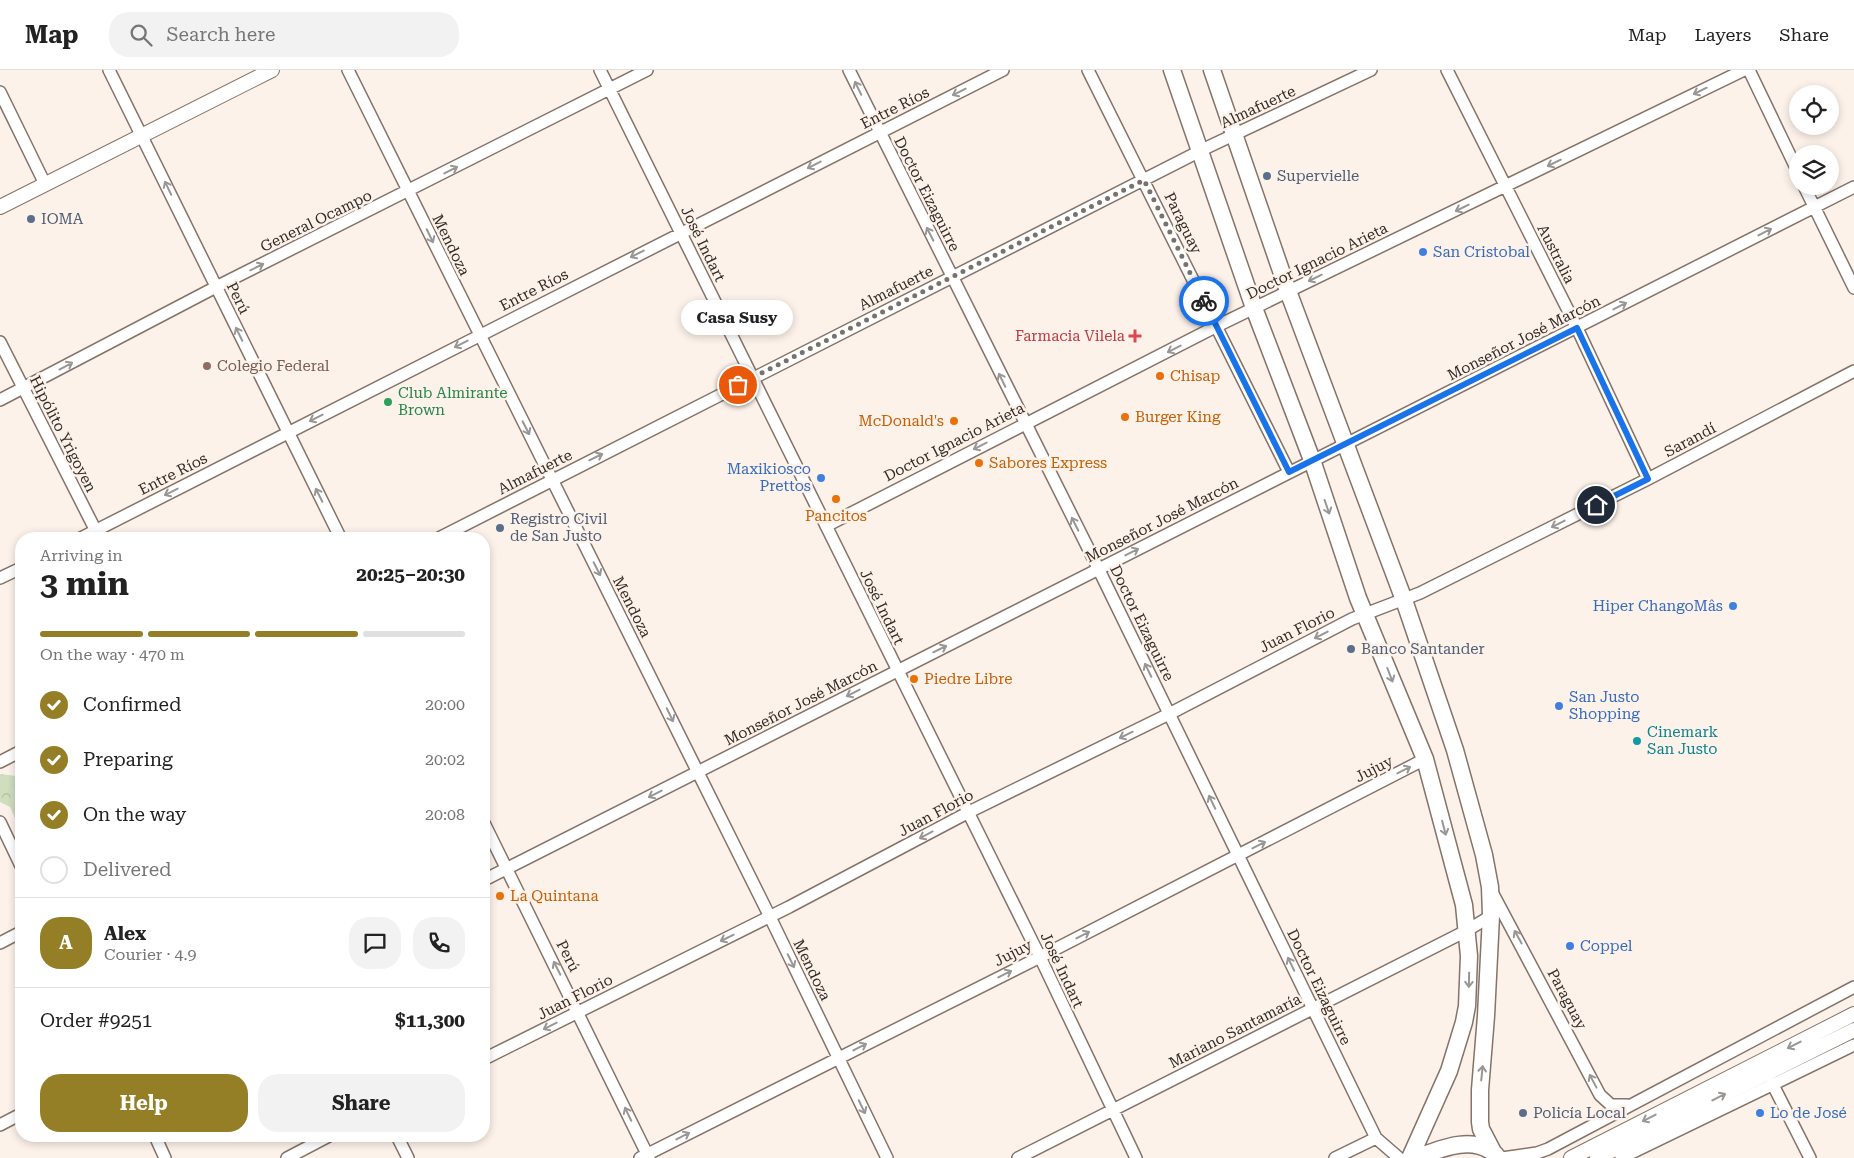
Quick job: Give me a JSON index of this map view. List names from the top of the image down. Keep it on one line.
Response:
{"streets":{"street":["Almafuerte","Entre Ríos","Doctor Eizaguirre","General Ocampo","Paraguay","José Indart","Mendoza","Australia","Doctor Ignacio Arieta","Perú","Monseñor José Marcón","Hipólito Yrigoyen","Sarandí","Juan Florio","Jujuy","Mariano Santamaría"]},"crossings":[["Almafuerte","Doctor Eizaguirre"],["Almafuerte","Paraguay"],["Almafuerte","José Indart"],["Almafuerte","Mendoza"],["Entre Ríos","Doctor Eizaguirre"],["Entre Ríos","José Indart"],["Entre Ríos","Mendoza"],["Entre Ríos","Perú"],["Doctor Eizaguirre","Doctor Ignacio Arieta"],["Doctor Eizaguirre","Monseñor José Marcón"],["Doctor Eizaguirre","Juan Florio"],["Doctor Eizaguirre","Jujuy"],["Doctor Eizaguirre","Mariano Santamaría"],["General Ocampo","José Indart"],["General Ocampo","Mendoza"],["General Ocampo","Perú"],["General Ocampo","Hipólito Yrigoyen"],["Paraguay","Doctor Ignacio Arieta"],["Paraguay","Monseñor José Marcón"],["José Indart","Doctor Ignacio Arieta"],["José Indart","Monseñor José Marcón"],["José Indart","Juan Florio"],["José Indart","Jujuy"],["José Indart","Mariano Santamaría"],["Mendoza","Monseñor José Marcón"],["Mendoza","Juan Florio"],["Mendoza","Jujuy"],["Australia","Doctor Ignacio Arieta"],["Australia","Monseñor José Marcón"],["Australia","Sarandí"],["Perú","Monseñor José Marcón"],["Perú","Juan Florio"],["Perú","Jujuy"],["Sarandí","Juan Florio"]],"one_way":["Entre Ríos","Doctor Eizaguirre","General Ocampo","Paraguay","Mendoza","Doctor Ignacio Arieta","Perú","Sarandí","Juan Florio","Jujuy"],"places":{"other":["Supervielle","IOMA","San Cristobal","Colegio Federal","Chisap","Casa Susy","Club Almirante Brown","Burger King","McDonald's","Sabores Express","Maxikiosco Prettos","Pancitos","Registro Civil de San Justo","Hiper ChangoMâs","Banco Santander","Piedre Libre","San Justo Shopping","Cinemark San Justo","La Quintana","Coppel","Policía Local","Lo de José"],"health":["Farmacia Vilela"]},"page":{"header":"Map","search":"Search here","nav":["Map","Layers","Share"],"bubble":"Casa Susy","heading":["3 min","Arriving in","20:25–20:30"],"panel":["Alex","Courier · 4.9","Order #9251","$11,300"],"bar":"On the way · 470 m","list":[["Confirmed","20:00"],["Preparing","20:02"],["On the way","20:08"],"Delivered"],"round":"A","buttons":["Help","Share"]}}
